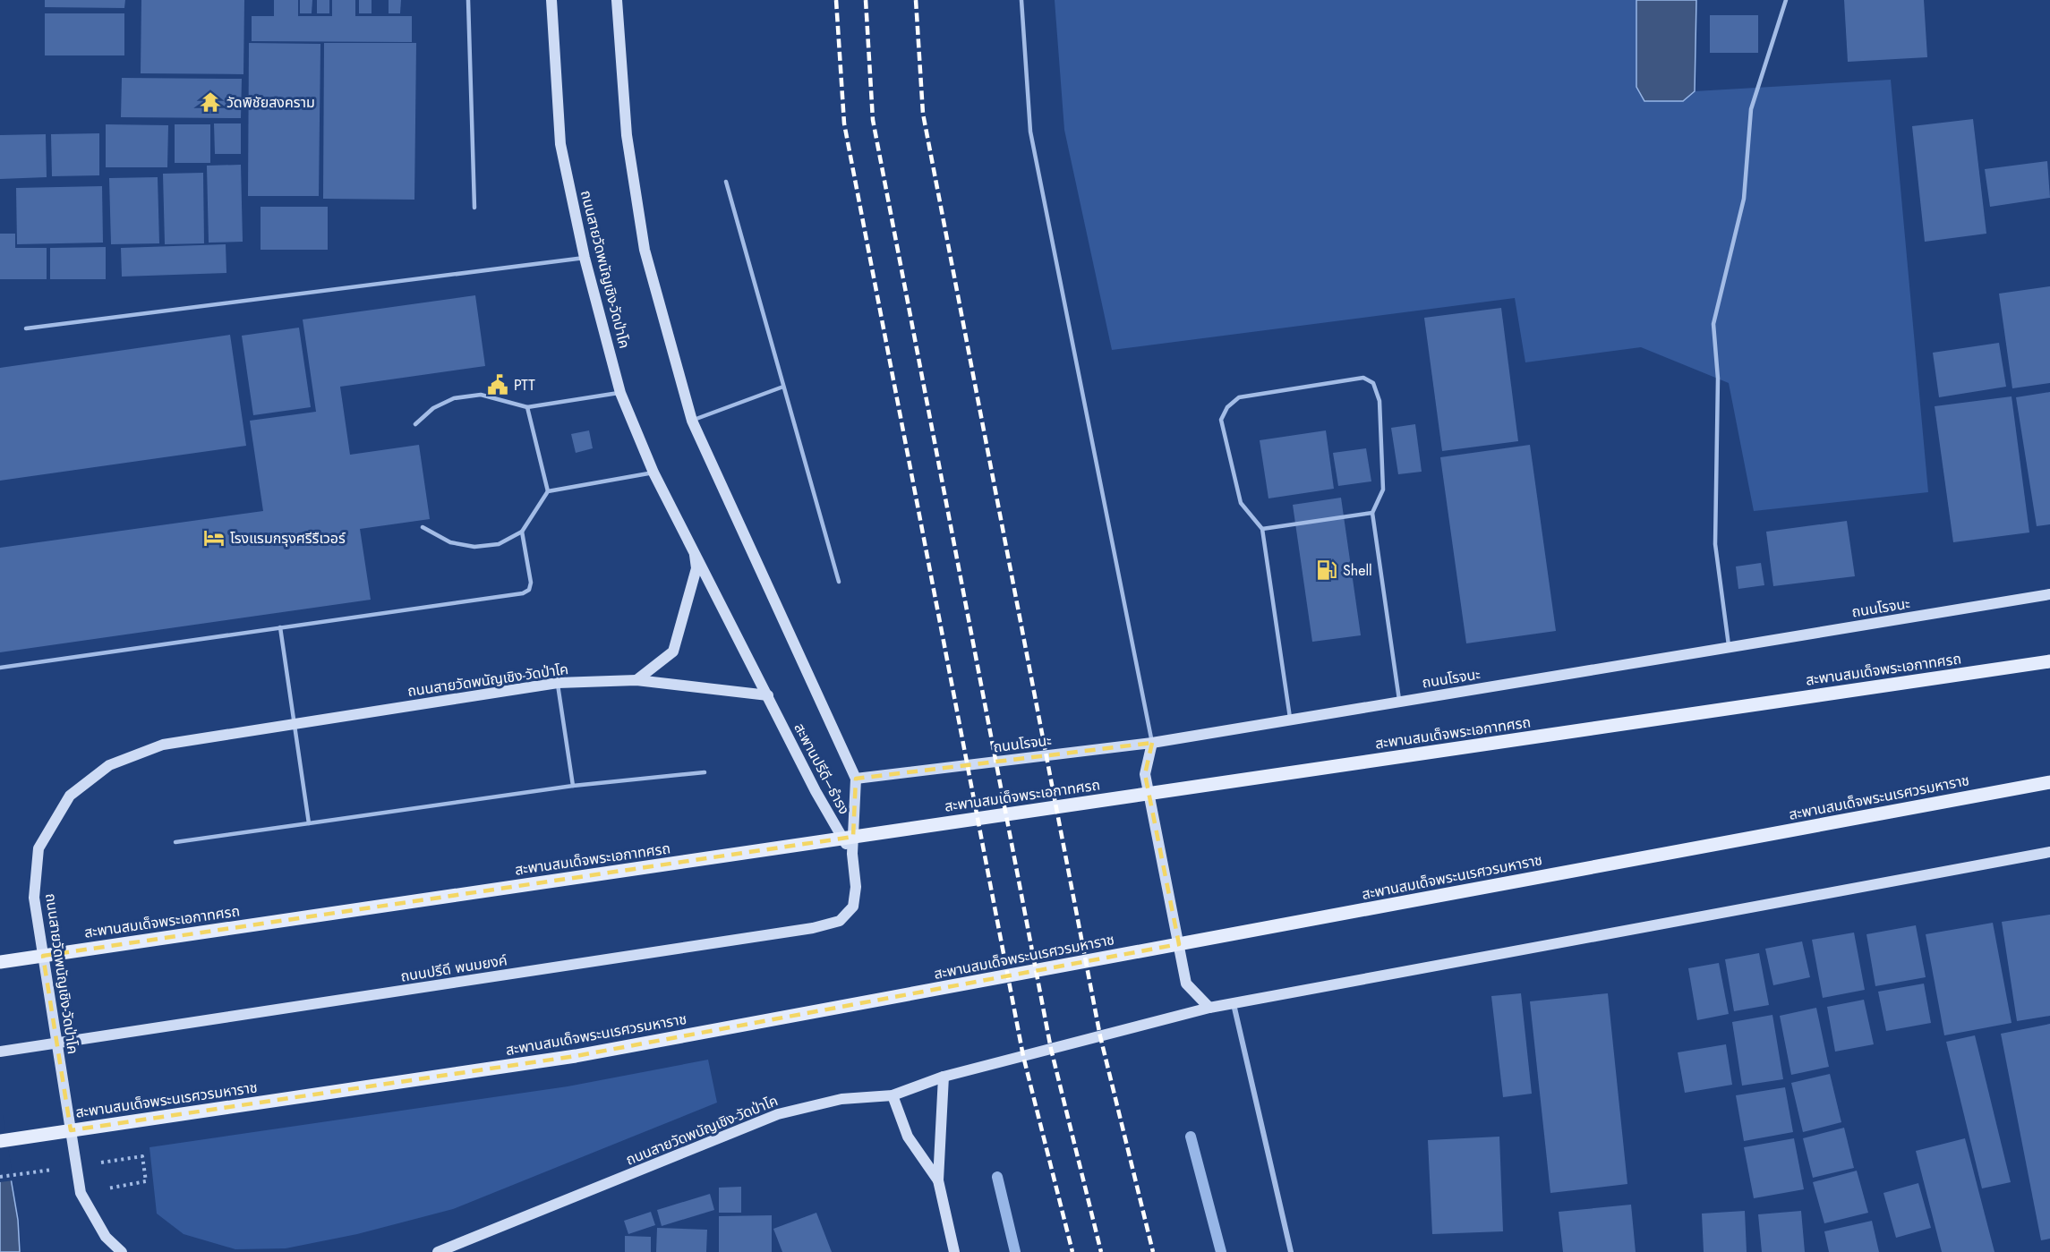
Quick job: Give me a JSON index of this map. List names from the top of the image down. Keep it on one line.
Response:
{"streets":{"main road":["ถนนสายวัดพนัญเชิง-วัดป่าโค","ถนนโรจนะ","สะพานสมเด็จพระเอกาทศรถ","สะพานปรีดี–ธำรง","สะพานสมเด็จพระนเรศวรมหาราช","ถนนปรีดี พนมยงค์"]},"crossings":[["ถนนสายวัดพนัญเชิง-วัดป่าโค","สะพานปรีดี–ธำรง"],["สะพานปรีดี–ธำรง","ถนนปรีดี พนมยงค์"]],"places":{"temple":["วัดพิชัยสงคราม"],"public building":["PTT"],"hotel":["โรงแรมกรุงศรีรืเวอร์"],"fuel station":["Shell"]}}
